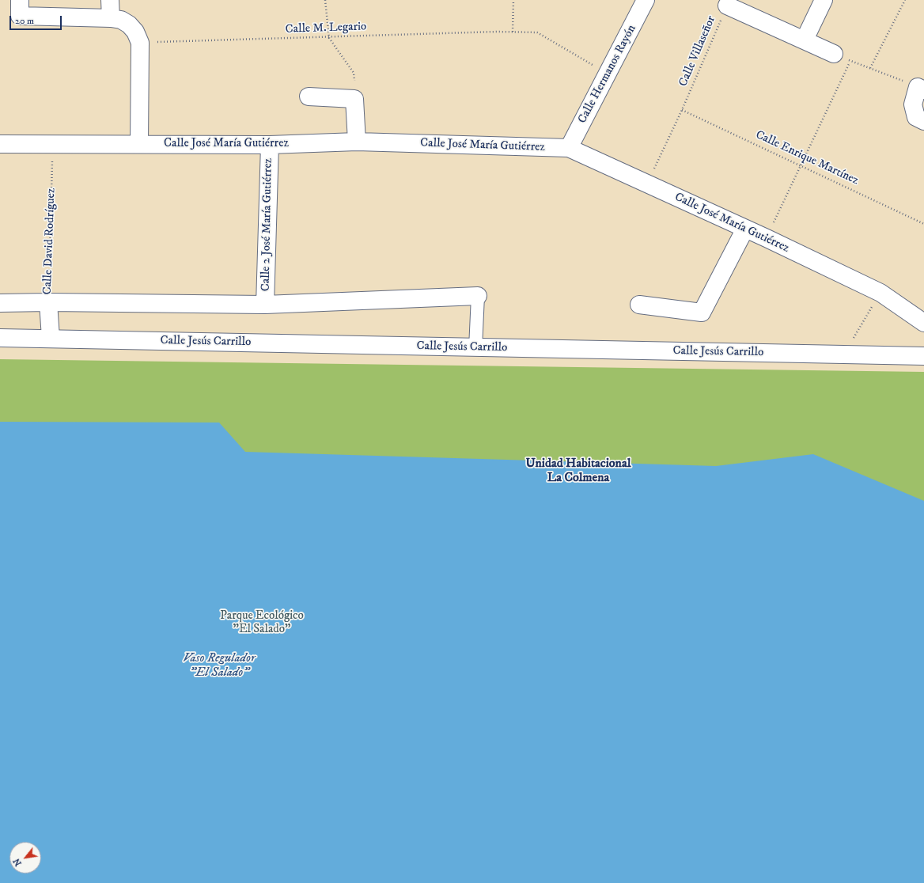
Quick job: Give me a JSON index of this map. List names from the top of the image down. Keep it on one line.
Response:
{"streets":{"street":["Calle Hermanos Rayón","Calle José María Gutiérrez","Calle 2 José María Gutiérrez","Calle David Rodríguez","Calle Jesús Carrillo"],"path":["Calle M. Legario","Calle Villaseñor","Calle Enrique Martínez"]},"crossings":[["Calle M. Legario","Calle Hermanos Rayón"],["Calle Villaseñor","Calle José María Gutiérrez"],["Calle Villaseñor","Calle Enrique Martínez"],["Calle Hermanos Rayón","Calle José María Gutiérrez"],["Calle José María Gutiérrez","Calle 2 José María Gutiérrez"],["Calle José María Gutiérrez","Calle David Rodríguez"],["Calle David Rodríguez","Calle Jesús Carrillo"]],"districts":["Unidad Habitacional La Colmena"],"water":["Vaso Regulador \"El Salado\""],"parks":["Parque Ecológico \"El Salado\""],"scale_bar":"20 m","north":"bottom left"}
